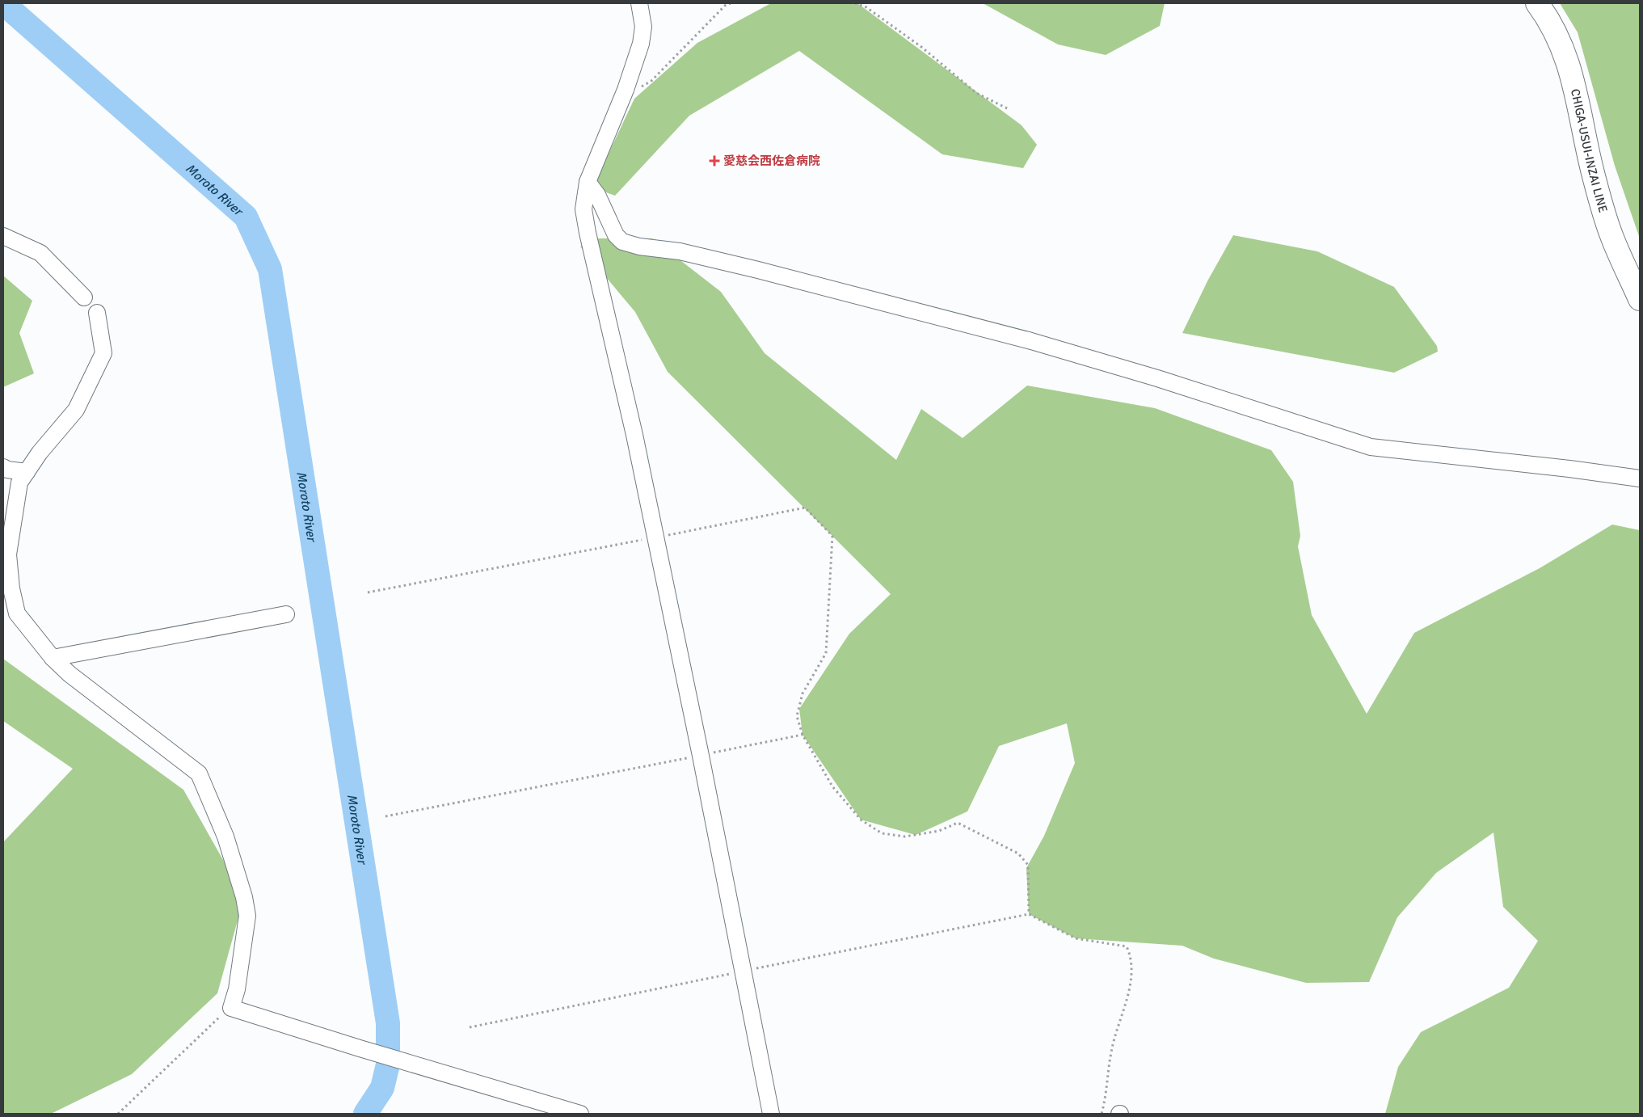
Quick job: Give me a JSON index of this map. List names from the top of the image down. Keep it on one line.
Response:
{"streets":{"main road":["CHIGA-USUI-INZAI LINE"]},"water":["Moroto River"],"places":{"health":["愛慈会西佐倉病院"]}}
